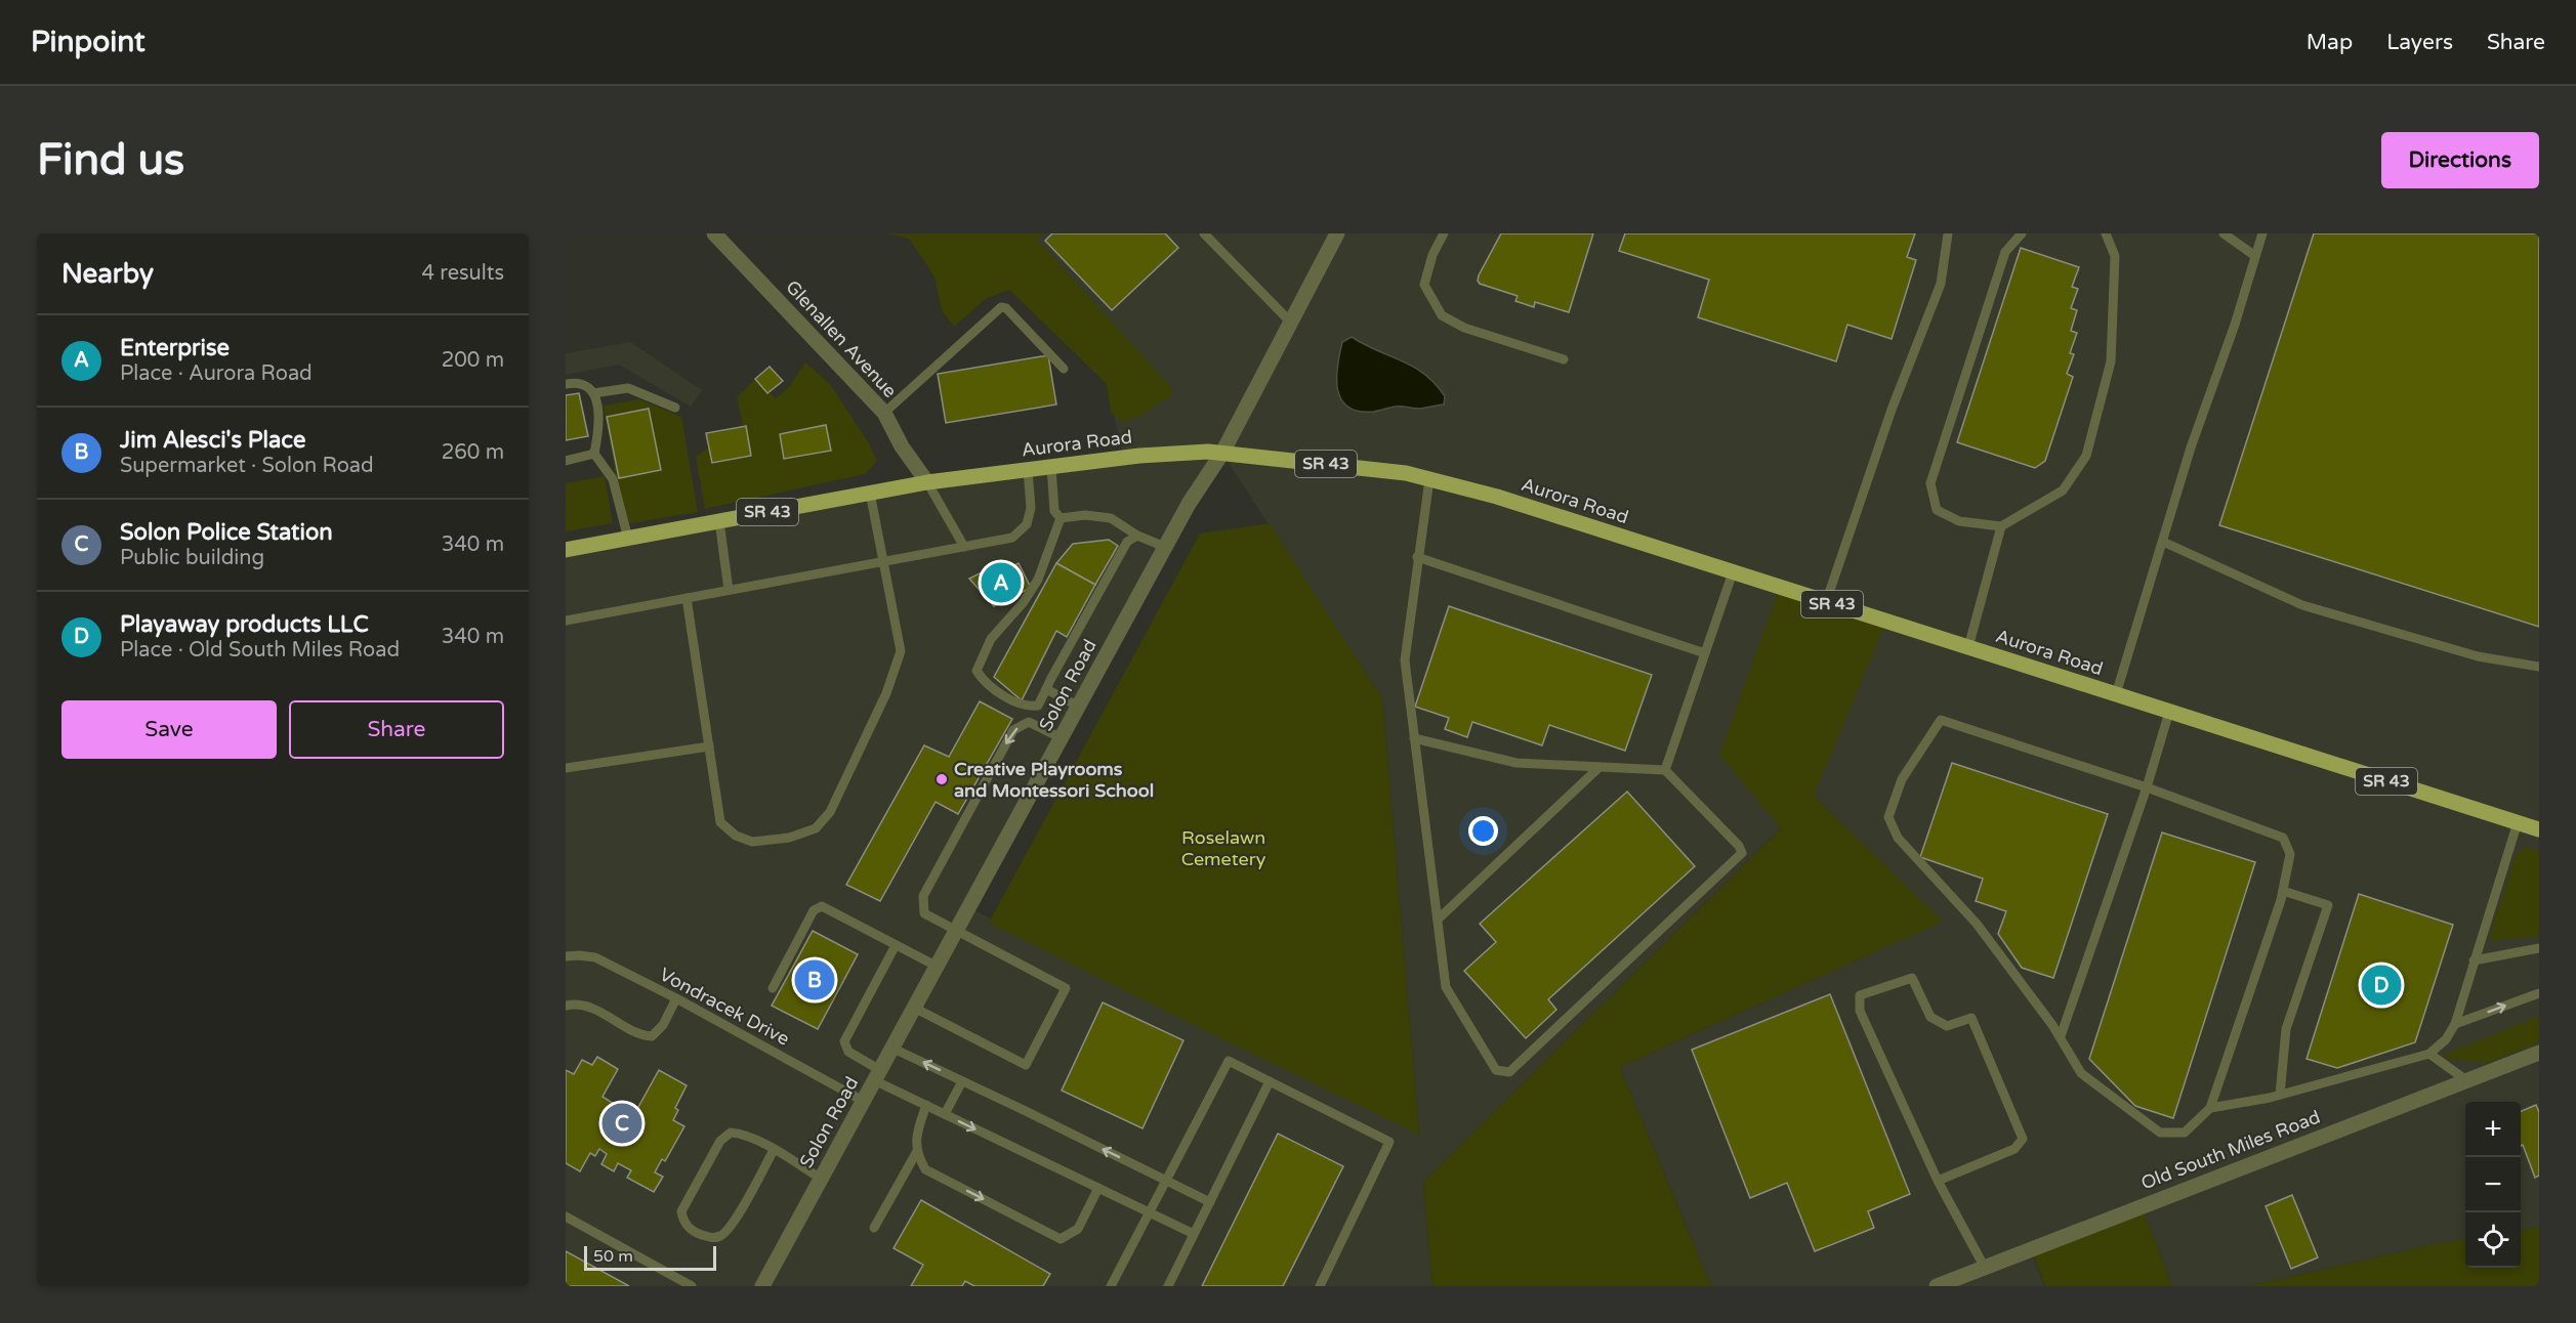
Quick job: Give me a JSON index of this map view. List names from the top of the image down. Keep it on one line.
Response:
{"streets":{"main road":["Aurora Road","SR 43"],"street":["Glenallen Avenue","Solon Road","Old South Miles Road"],"lane":["Vondracek Drive"]},"crossings":[["Glenallen Avenue","Aurora Road"],["Aurora Road","Solon Road"],["Solon Road","Vondracek Drive"]],"parks":["Roselawn Cemetery"],"places":["Creative Playrooms and Montessori School"],"scale_bar":"50 m","page":{"header":"Pinpoint","nav":["Map","Layers","Share"],"buttons":["Directions",["Save","Share"]],"title":"Find us","heading":["Nearby","4 results"],"list":[{"mark":"A","name":"Enterprise","note":"Place · Aurora Road","value":"200 m"},{"mark":"B","name":"Jim Alesci's Place","note":"Supermarket · Solon Road","value":"260 m"},{"mark":"C","name":"Solon Police Station","note":"Public building","value":"340 m"},{"mark":"D","name":"Playaway products LLC","note":"Place · Old South Miles Road","value":"340 m"}],"pins":["A","B","D","C"],"map_buttons":["+","−"],"scale":"50 m"}}
